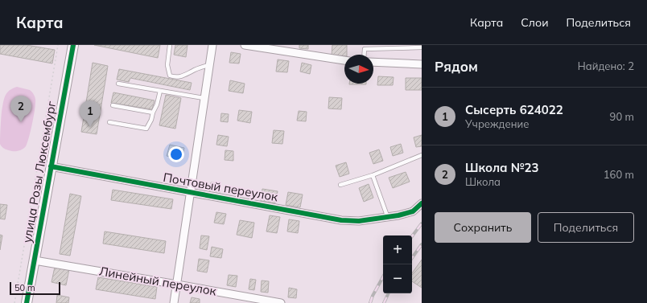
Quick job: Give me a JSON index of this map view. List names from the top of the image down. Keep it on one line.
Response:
{"streets":{"street":["улица Розы Люксембург","Почтовый переулок","Линейный переулок"]},"crossings":[["улица Розы Люксембург","Почтовый переулок"],["улица Розы Люксембург","Линейный переулок"]],"scale_bar":"50 m","north":"right","page":{"header":"Карта","nav":["Карта","Слои","Поделиться"],"heading":["Рядом","Найдено: 2"],"list":[{"mark":"1","name":"Сысерть 624022","note":"Учреждение","value":"90 m"},{"mark":"2","name":"Школа №23","note":"Школа","value":"160 m"}],"pins":["2","1"],"buttons":["Сохранить","Поделиться"],"map_buttons":["+","−"],"scale":"50 m"}}
